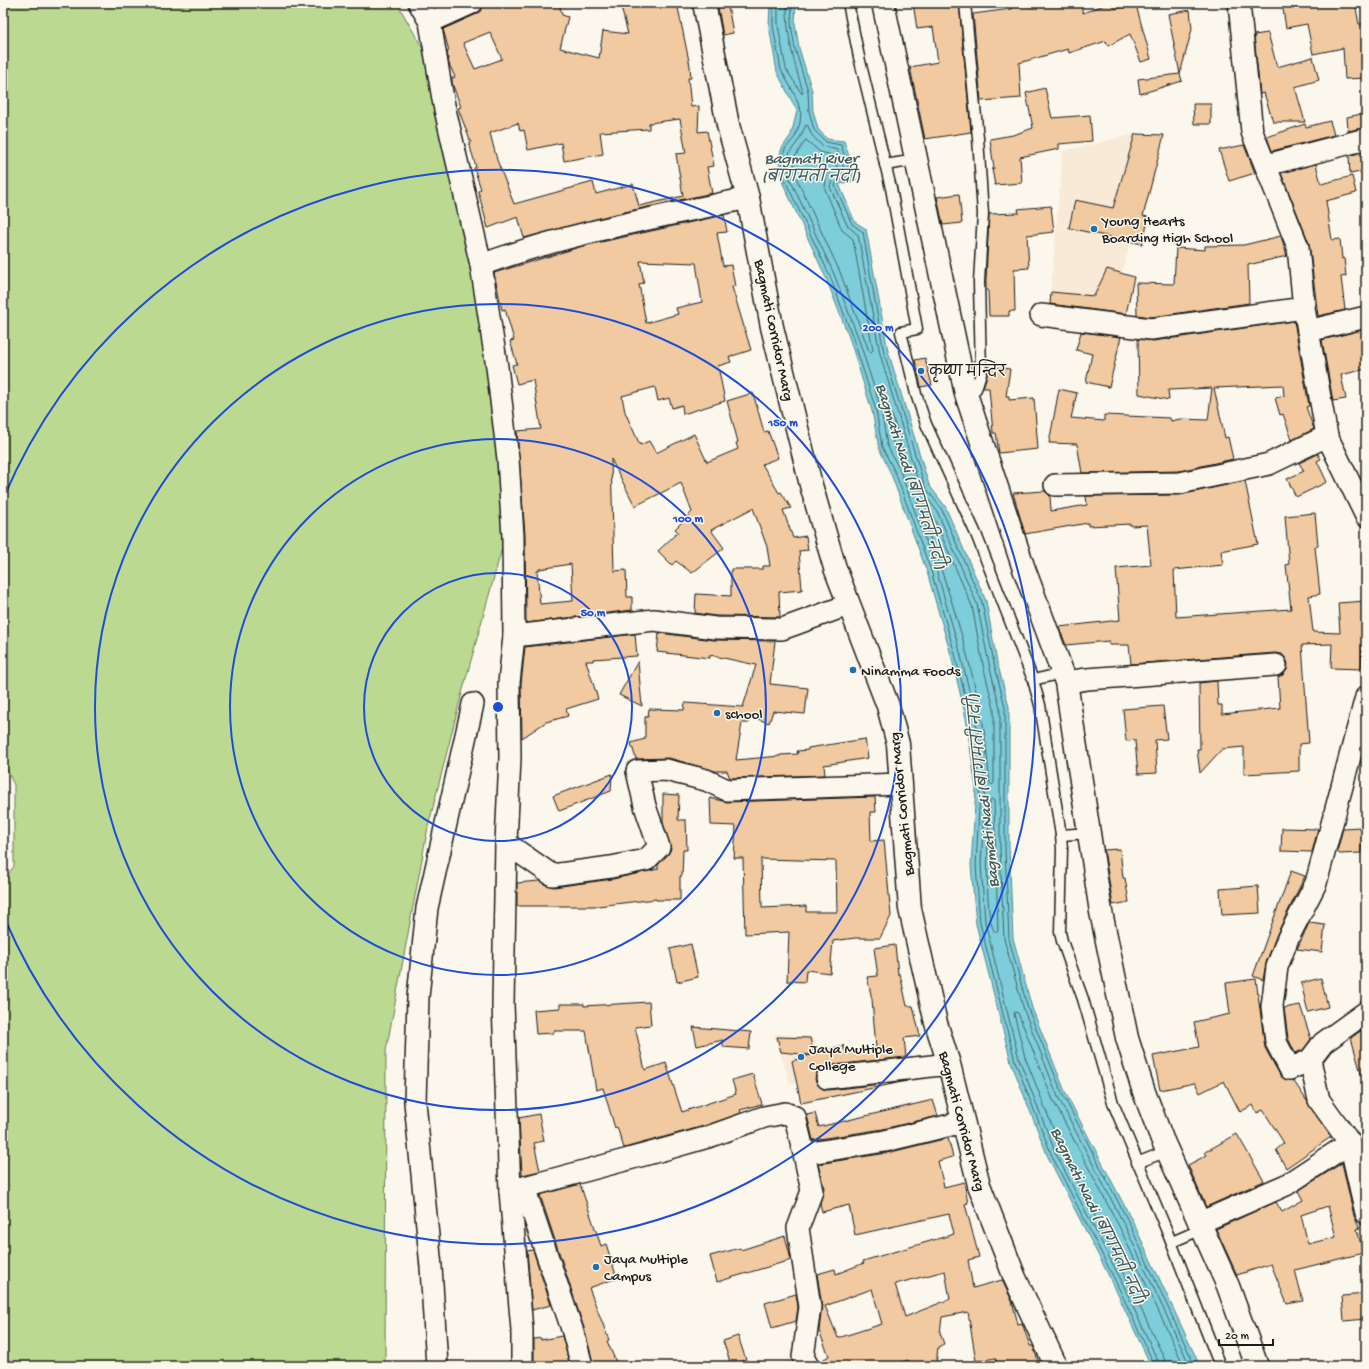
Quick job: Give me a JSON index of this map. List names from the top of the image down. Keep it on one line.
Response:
{"streets":{"street":["Bagmati Corridor Marg"]},"water":["Bagmati River (बागमती नदी)","Bagmati Nadi (बागमती नदी)"],"places":["Young Hearts Boarding High School","कृष्ण मन्दिर","Ninamma Foods","school","Jaya Multiple College","Jaya Multiple Campus"],"scale_bar":"20 m","rings":["200 m","150 m","100 m","50 m"]}
